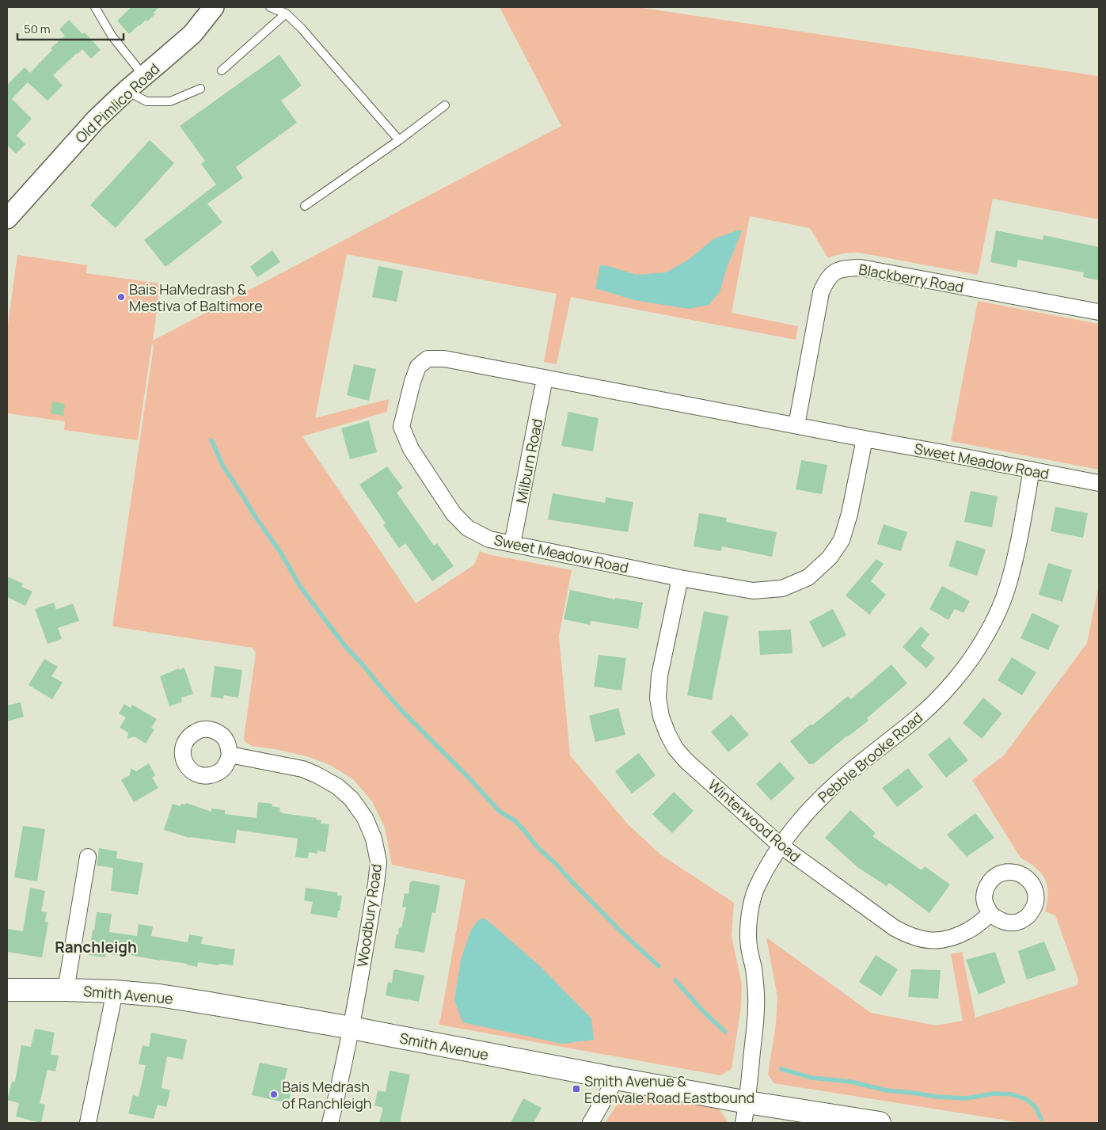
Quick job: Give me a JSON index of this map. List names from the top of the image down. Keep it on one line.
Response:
{"streets":{"main road":["Smith Avenue"],"street":["Old Pimlico Road","Blackberry Road","Milburn Road","Sweet Meadow Road","Pebble Brooke Road","Winterwood Road","Woodbury Road"]},"crossings":[["Blackberry Road","Sweet Meadow Road"],["Milburn Road","Sweet Meadow Road"],["Sweet Meadow Road","Pebble Brooke Road"],["Sweet Meadow Road","Winterwood Road"],["Pebble Brooke Road","Winterwood Road"],["Pebble Brooke Road","Smith Avenue"],["Woodbury Road","Smith Avenue"]],"districts":["Ranchleigh"],"places":{"other":["Bais HaMedrash & Mestiva of Baltimore","Bais Medrash of Ranchleigh"],"transit":["Smith Avenue & Edenvale Road Eastbound"]},"scale_bar":"50 m"}
